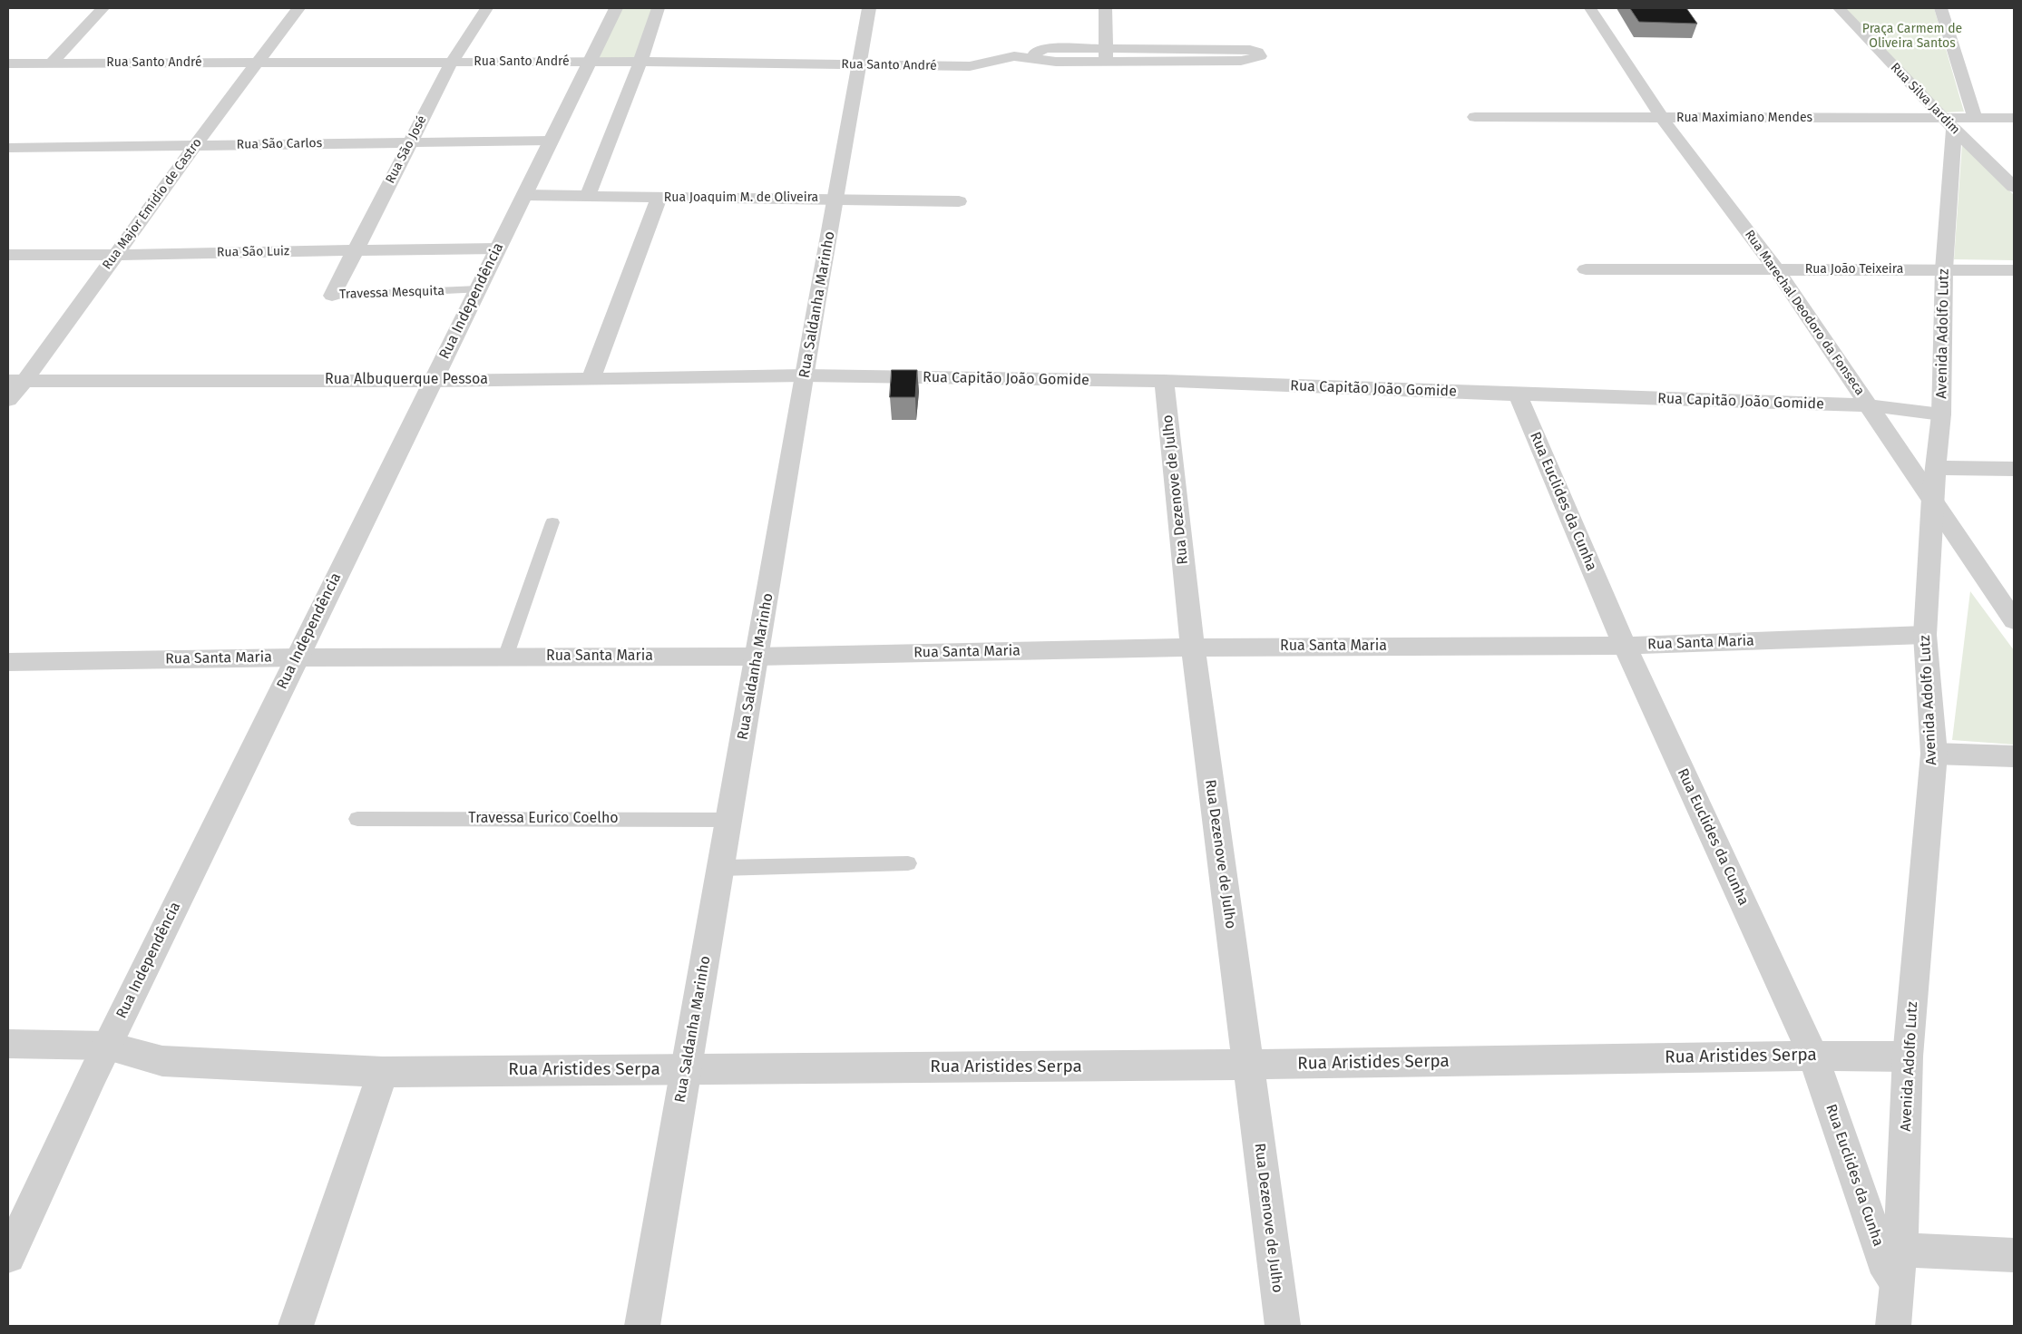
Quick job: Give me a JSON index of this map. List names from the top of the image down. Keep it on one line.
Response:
{"streets":{"street":["Rua Santo André","Rua Silva Jardim","Rua Maximiano Mendes","Rua São Carlos","Rua São José","Rua Joaquim M. de Oliveira","Rua Major Emídio de Castro","Rua São Luiz","Rua João Teixeira","Rua Independência","Rua Saldanha Marinho","Rua Marechal Deodoro da Fonseca","Avenida Adolfo Lutz","Rua Capitão João Gomide","Rua Albuquerque Pessoa","Rua Dezenove de Julho","Rua Euclides da Cunha","Rua Santa Maria","Rua Aristides Serpa"],"lane":["Travessa Mesquita","Travessa Eurico Coelho"]},"crossings":[["Rua Santo André","Rua São José"],["Rua Santo André","Rua Major Emídio de Castro"],["Rua Santo André","Rua Independência"],["Rua Santo André","Rua Saldanha Marinho"],["Rua Silva Jardim","Rua Maximiano Mendes"],["Rua Silva Jardim","Avenida Adolfo Lutz"],["Rua Maximiano Mendes","Rua Marechal Deodoro da Fonseca"],["Rua Maximiano Mendes","Avenida Adolfo Lutz"],["Rua São Carlos","Rua São José"],["Rua São Carlos","Rua Major Emídio de Castro"],["Rua São Carlos","Rua Independência"],["Rua São José","Rua São Luiz"],["Rua São José","Travessa Mesquita"],["Rua Joaquim M. de Oliveira","Rua Independência"],["Rua Joaquim M. de Oliveira","Rua Saldanha Marinho"],["Rua Major Emídio de Castro","Rua São Luiz"],["Rua Major Emídio de Castro","Rua Albuquerque Pessoa"],["Rua São Luiz","Rua Independência"],["Rua João Teixeira","Rua Marechal Deodoro da Fonseca"],["Rua João Teixeira","Avenida Adolfo Lutz"],["Travessa Mesquita","Rua Independência"],["Rua Independência","Rua Albuquerque Pessoa"],["Rua Independência","Rua Santa Maria"],["Rua Independência","Rua Aristides Serpa"],["Rua Saldanha Marinho","Rua Capitão João Gomide"],["Rua Saldanha Marinho","Rua Albuquerque Pessoa"],["Rua Saldanha Marinho","Rua Santa Maria"],["Rua Saldanha Marinho","Travessa Eurico Coelho"],["Rua Saldanha Marinho","Rua Aristides Serpa"],["Rua Marechal Deodoro da Fonseca","Avenida Adolfo Lutz"],["Rua Marechal Deodoro da Fonseca","Rua Capitão João Gomide"],["Avenida Adolfo Lutz","Rua Capitão João Gomide"],["Avenida Adolfo Lutz","Rua Euclides da Cunha"],["Avenida Adolfo Lutz","Rua Santa Maria"],["Avenida Adolfo Lutz","Rua Aristides Serpa"],["Rua Capitão João Gomide","Rua Albuquerque Pessoa"],["Rua Capitão João Gomide","Rua Dezenove de Julho"],["Rua Capitão João Gomide","Rua Euclides da Cunha"],["Rua Dezenove de Julho","Rua Santa Maria"],["Rua Dezenove de Julho","Rua Aristides Serpa"],["Rua Euclides da Cunha","Rua Santa Maria"],["Rua Euclides da Cunha","Rua Aristides Serpa"]],"parks":["Praça Carmem de Oliveira Santos"]}
